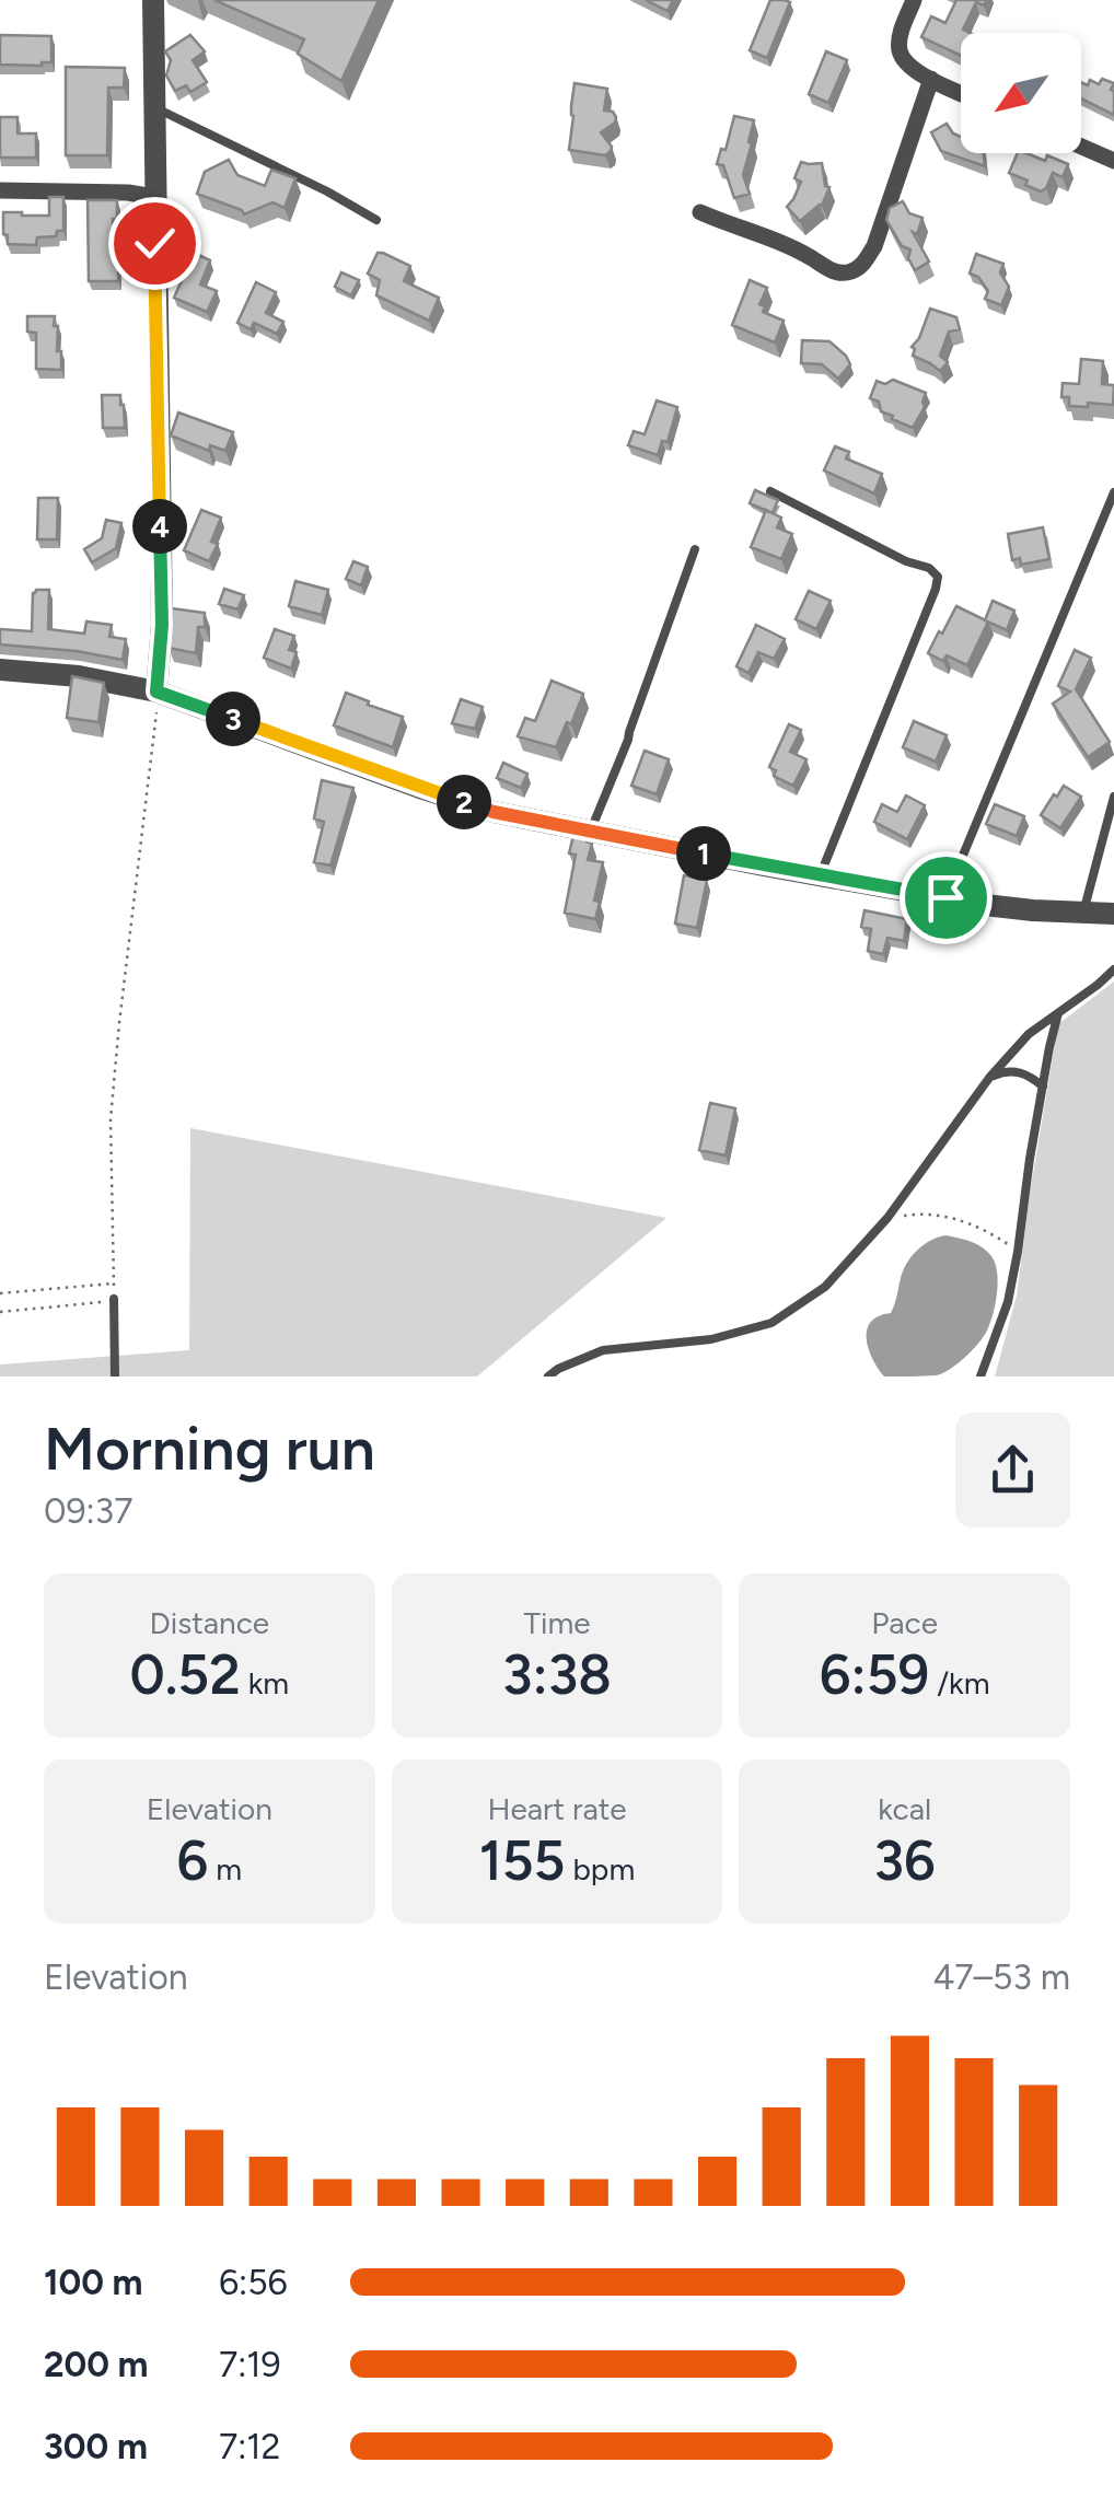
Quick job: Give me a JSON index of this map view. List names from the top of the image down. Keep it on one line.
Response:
{"north":"bottom left","page":{"pins":["4","3","2","1"],"heading":["Morning run","09:37"],"stats":[["Distance","0.52 km"],["Time","3:38"],["Pace","6:59 /km"],["Elevation","6 m"],["Heart rate","155 bpm"],["kcal","36"]],"chart":["Elevation","47–53 m"],"list":[{"name":"100 m","note":"6:56"},{"name":"200 m","note":"7:19"},{"name":"300 m","note":"7:12"}]}}
